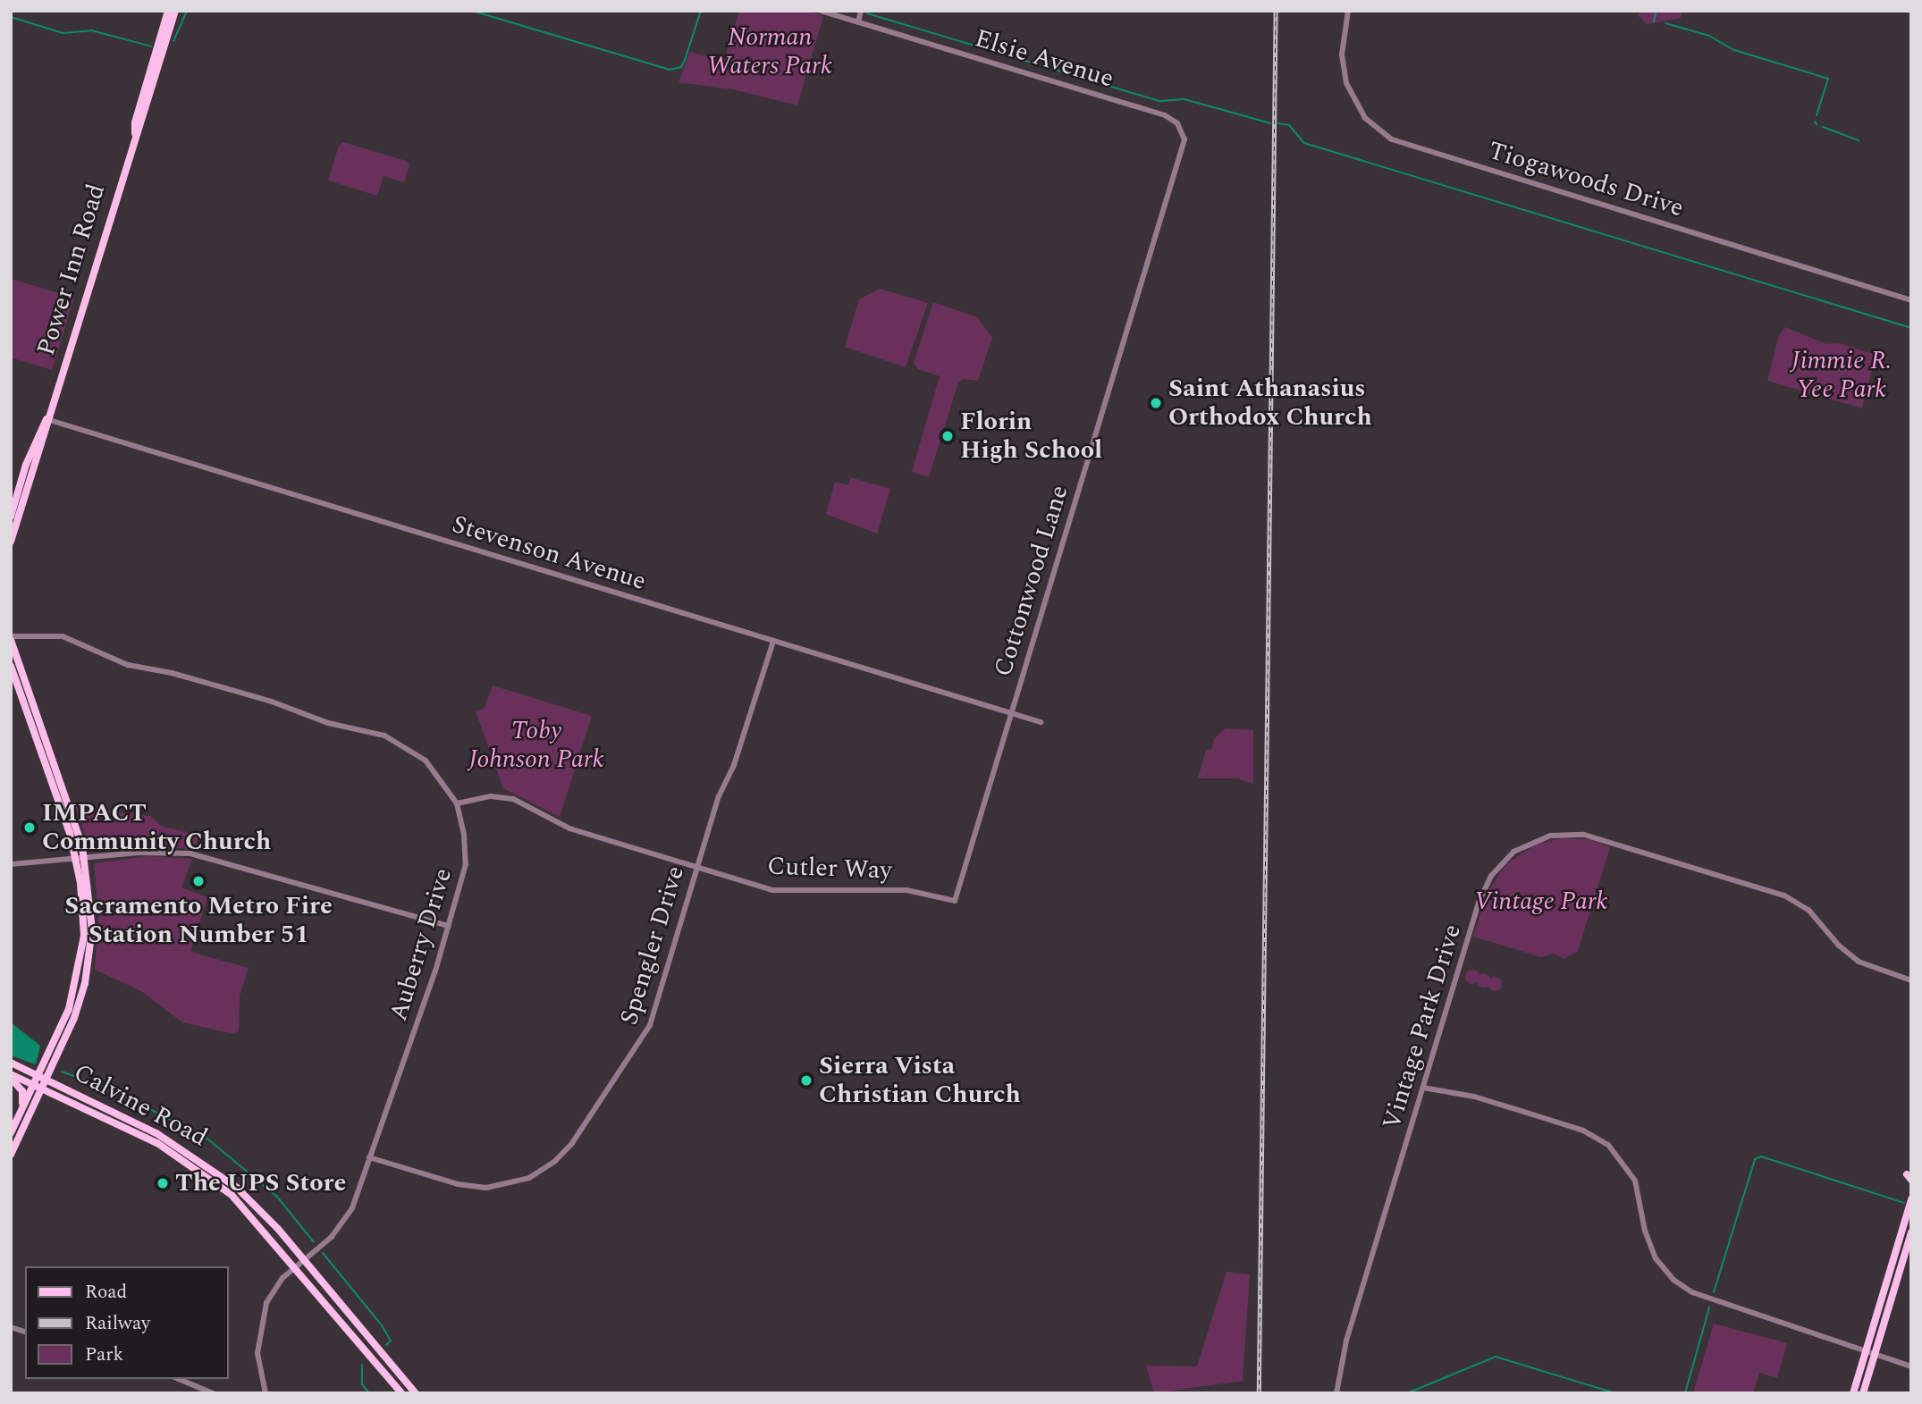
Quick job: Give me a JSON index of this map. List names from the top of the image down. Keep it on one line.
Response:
{"streets":{"main road":["Power Inn Road","Calvine Road"],"street":["Elsie Avenue","Tiogawoods Drive","Stevenson Avenue","Cottonwood Lane","Cutler Way","Auberry Drive","Spengler Drive","Vintage Park Drive"]},"crossings":[["Elsie Avenue","Cottonwood Lane"],["Power Inn Road","Stevenson Avenue"],["Stevenson Avenue","Cottonwood Lane"],["Stevenson Avenue","Spengler Drive"],["Cottonwood Lane","Cutler Way"],["Cutler Way","Auberry Drive"],["Cutler Way","Spengler Drive"],["Auberry Drive","Spengler Drive"],["Auberry Drive","Calvine Road"]],"parks":["Norman Waters Park","Jimmie R. Yee Park","Toby Johnson Park","Vintage Park"],"places":["Saint Athanasius Orthodox Church","Florin High School","IMPACT Community Church","Sacramento Metro Fire Station Number 51","Sierra Vista Christian Church","The UPS Store"],"legend":["Road","Railway","Park"]}
